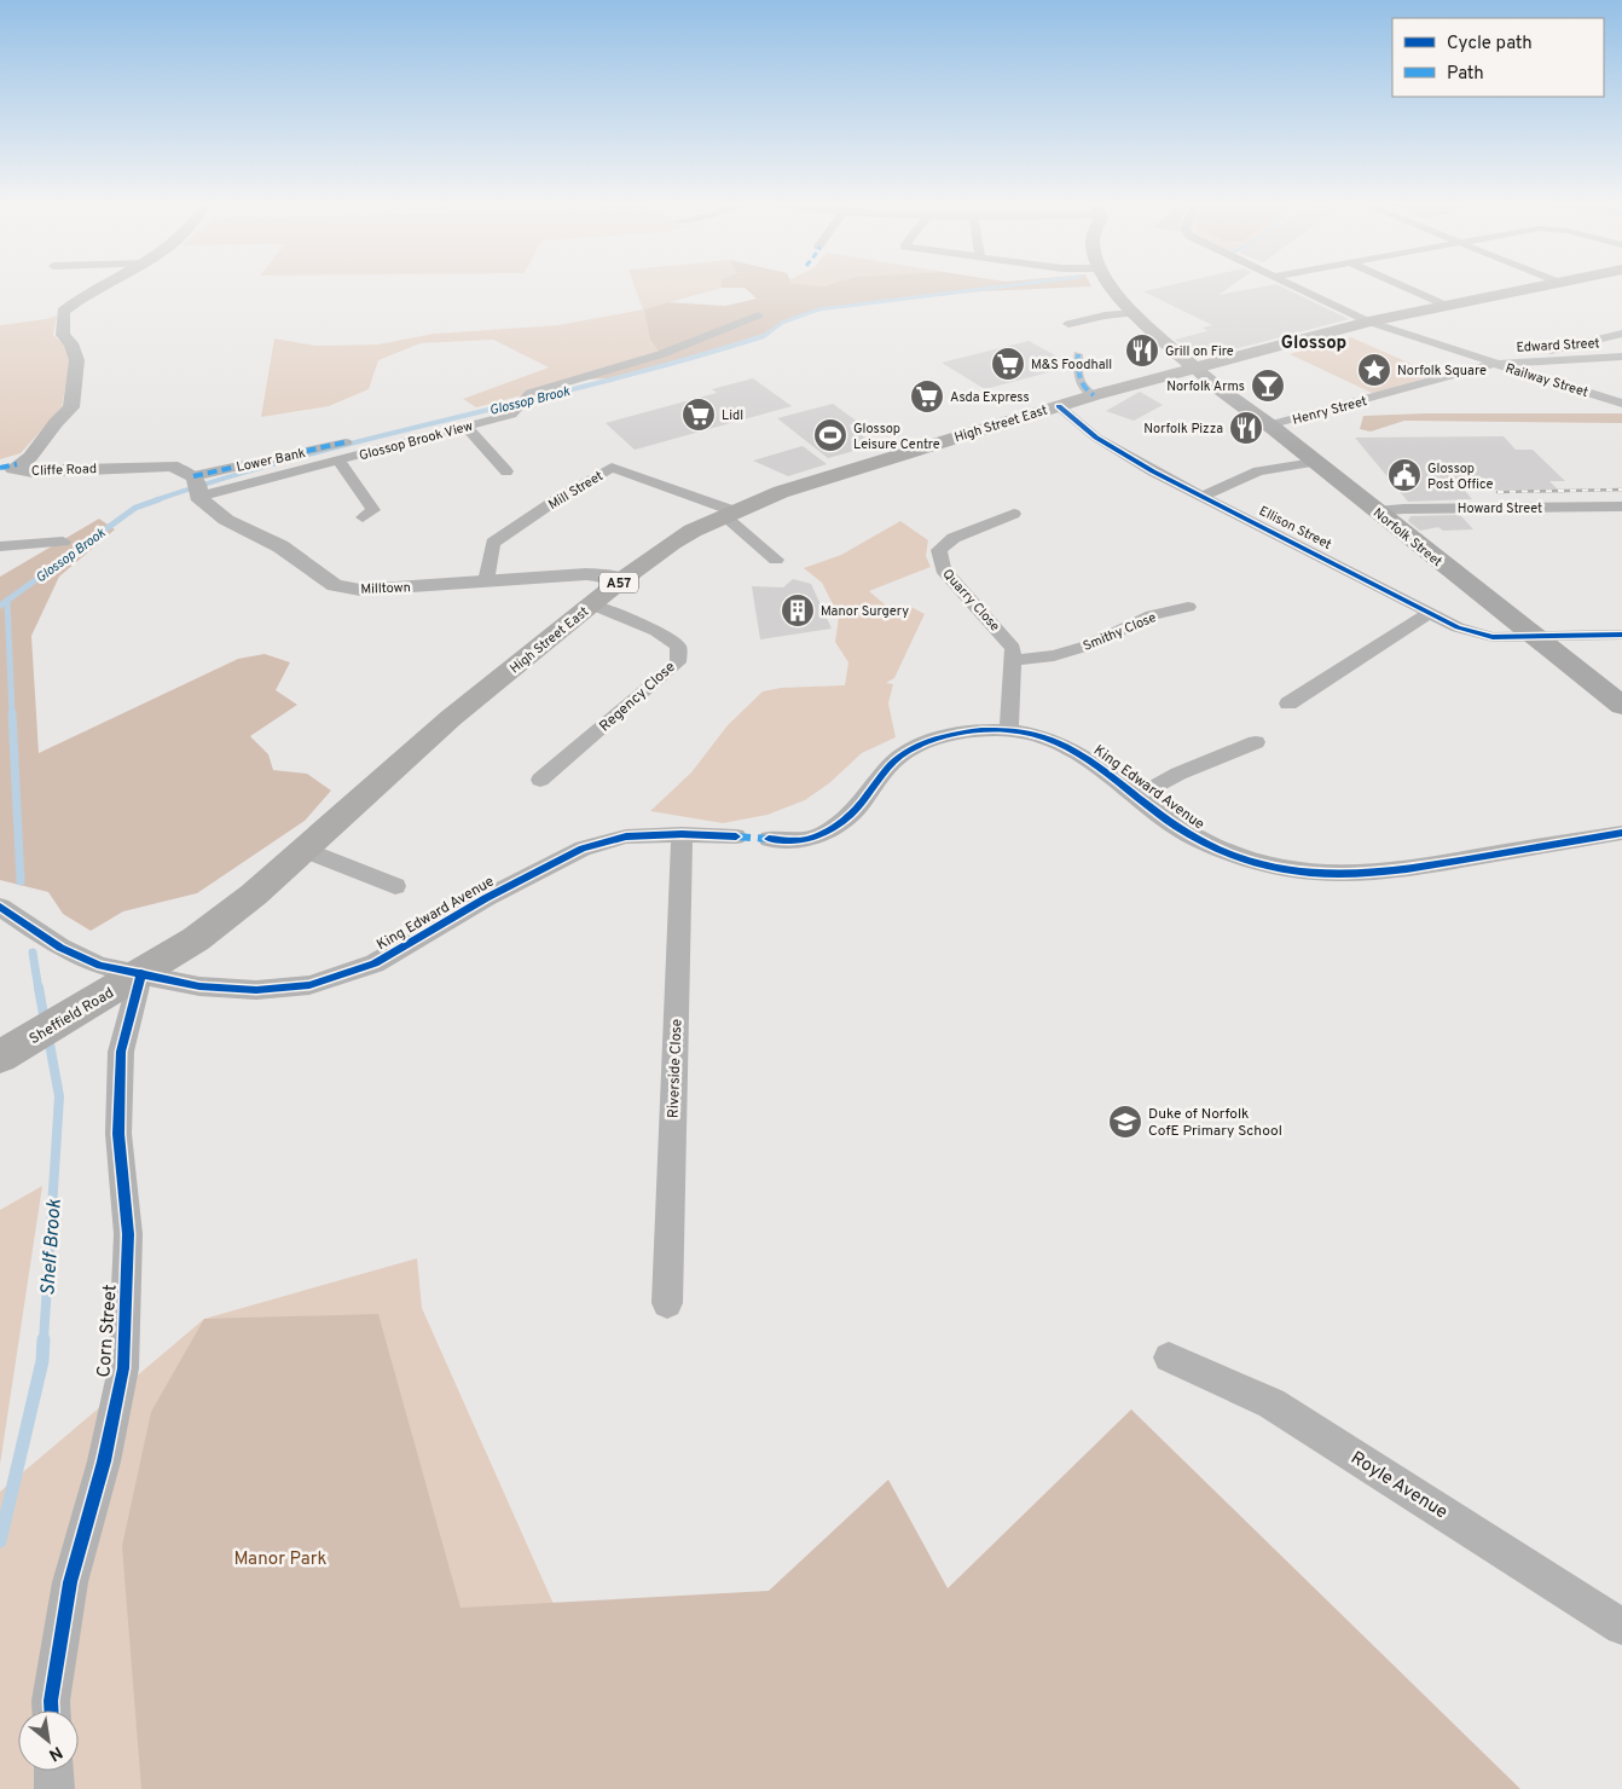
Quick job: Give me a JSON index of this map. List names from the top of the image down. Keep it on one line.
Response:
{"streets":{"main road":["High Street East","Norfolk Street","A57","Sheffield Road"],"street":["Edward Street","Railway Street","Henry Street","Glossop Brook View","Lower Bank","Cliffe Road","Mill Street","Howard Street","Ellison Street","Milltown","Quarry Close","Smithy Close","Regency Close","King Edward Avenue","Riverside Close","Corn Street","Royle Avenue"]},"crossings":[["Edward Street","Railway Street"],["Edward Street","Henry Street"],["Railway Street","Henry Street"],["Railway Street","A57"],["Henry Street","Norfolk Street"],["High Street East","Mill Street"],["High Street East","Ellison Street"],["High Street East","Norfolk Street"],["High Street East","A57"],["High Street East","Milltown"],["High Street East","Regency Close"],["High Street East","King Edward Avenue"],["High Street East","Sheffield Road"],["High Street East","Corn Street"],["Glossop Brook View","Lower Bank"],["Glossop Brook View","Cliffe Road"],["Glossop Brook View","Milltown"],["Lower Bank","Cliffe Road"],["Lower Bank","Milltown"],["Cliffe Road","Milltown"],["Mill Street","Milltown"],["Howard Street","Norfolk Street"],["Ellison Street","Norfolk Street"],["Norfolk Street","A57"],["Quarry Close","Smithy Close"],["Quarry Close","King Edward Avenue"],["King Edward Avenue","Sheffield Road"],["King Edward Avenue","Riverside Close"],["King Edward Avenue","Corn Street"],["Sheffield Road","Corn Street"]],"districts":["Glossop"],"water":["Glossop Brook","Shelf Brook"],"parks":["Manor Park"],"places":{"restaurant":["Grill on Fire","Norfolk Pizza"],"supermarket":["M&S Foodhall","Asda Express","Lidl"],"place":["Norfolk Square"],"bar":["Norfolk Arms"],"sports":["Glossop Leisure Centre"],"public building":["Glossop Post Office"],"building":["Manor Surgery"],"school or university":["Duke of Norfolk CofE Primary School"]},"legend":["Cycle path","Path"],"north":"bottom right"}
